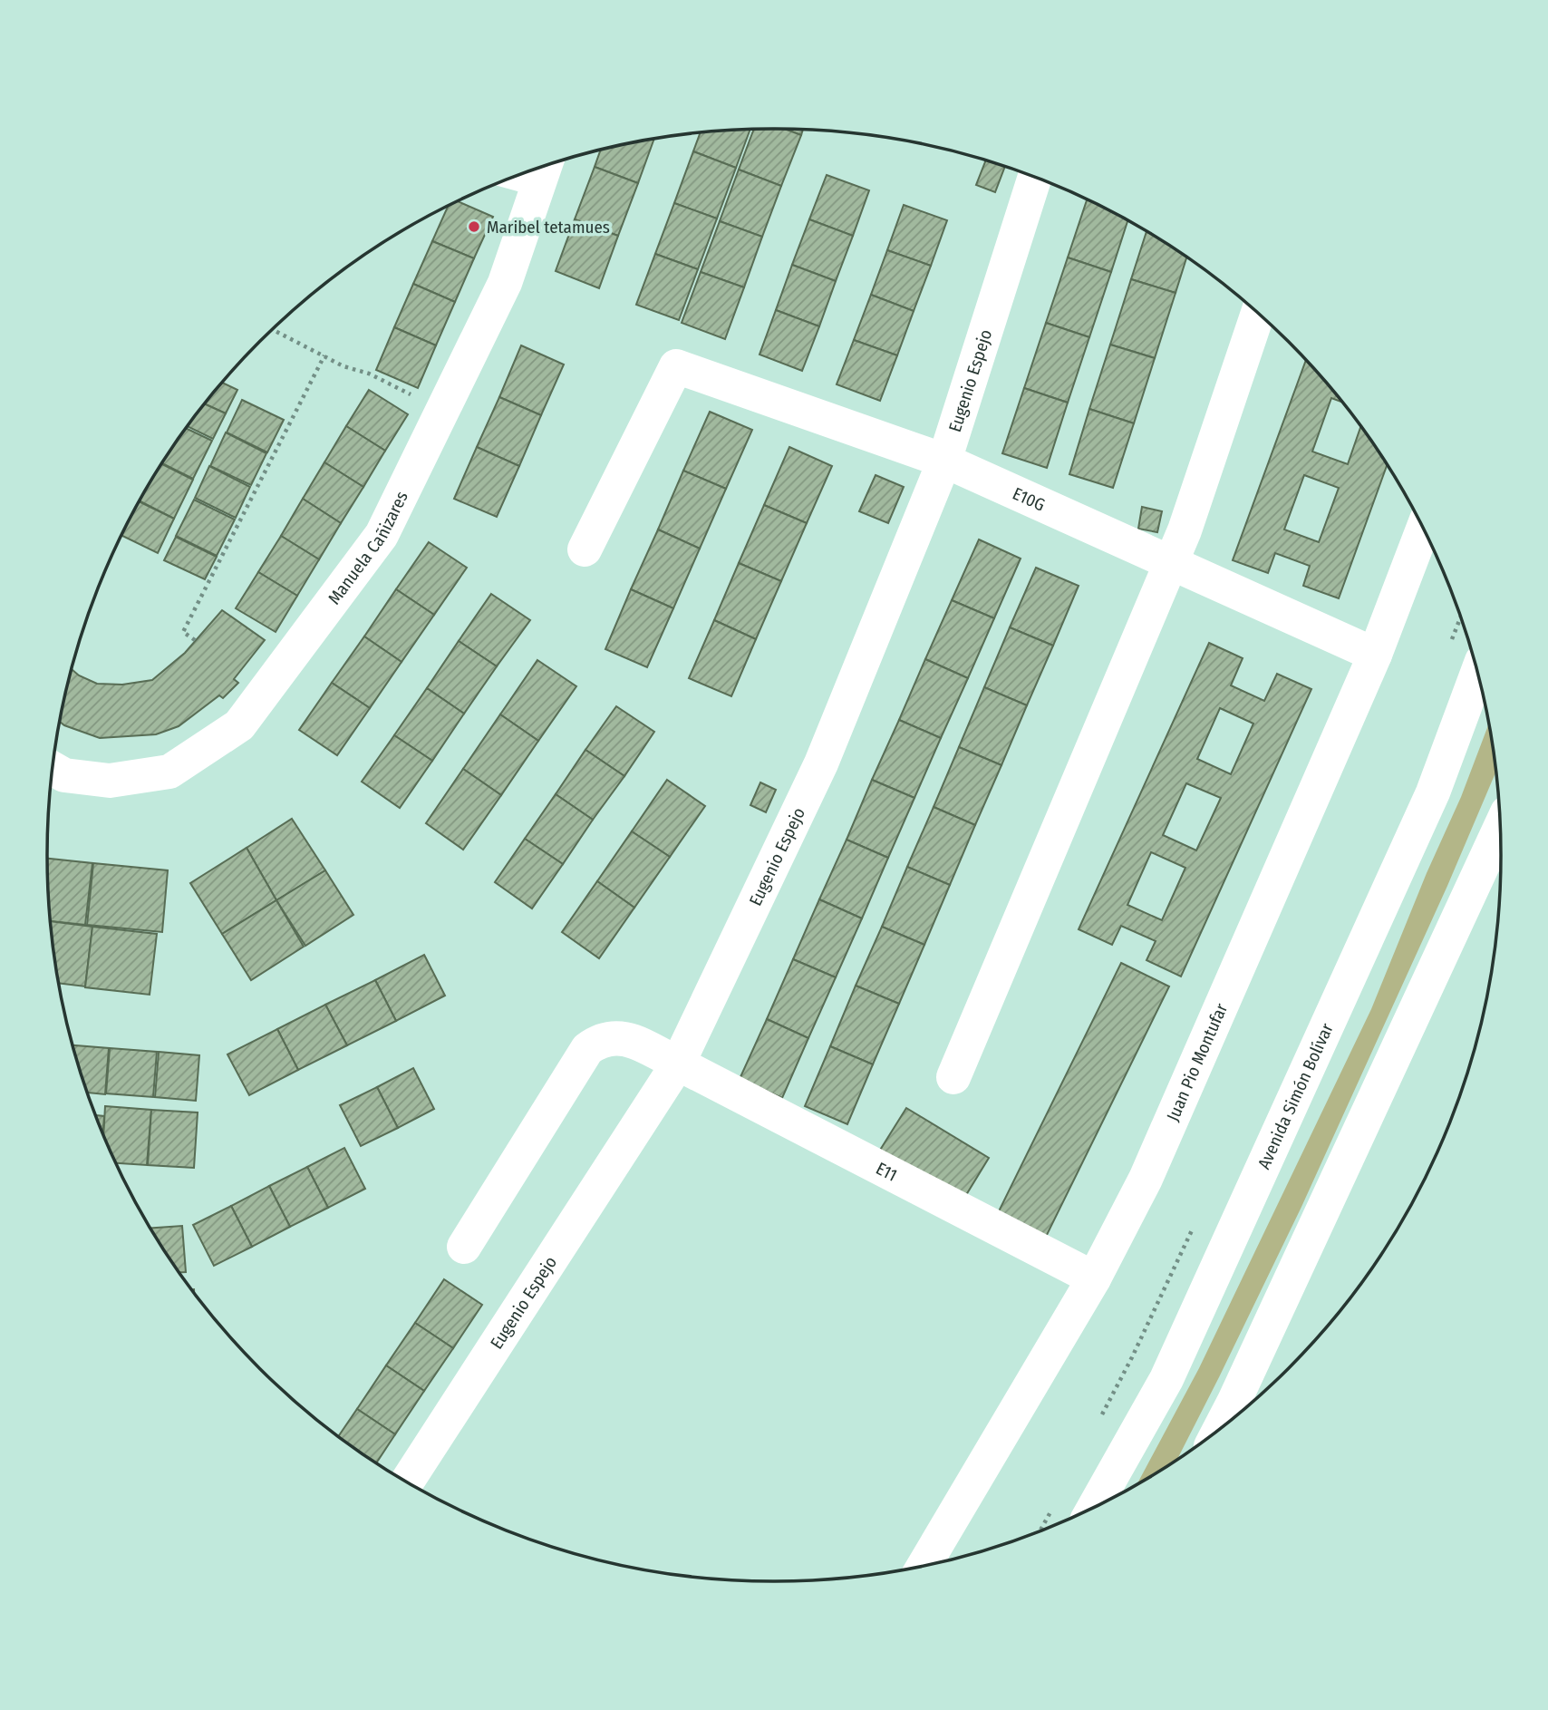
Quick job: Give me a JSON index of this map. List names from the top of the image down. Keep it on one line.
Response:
{"streets":{"main road":["Eugenio Espejo","E10G","Manuela Cañizares","Juan Pio Montufar","Avenida Simón Bolívar","E11"]},"crossings":[["Eugenio Espejo","E10G"],["Eugenio Espejo","E11"],["E10G","Juan Pio Montufar"],["Juan Pio Montufar","E11"]],"places":["Maribel tetamues"]}
